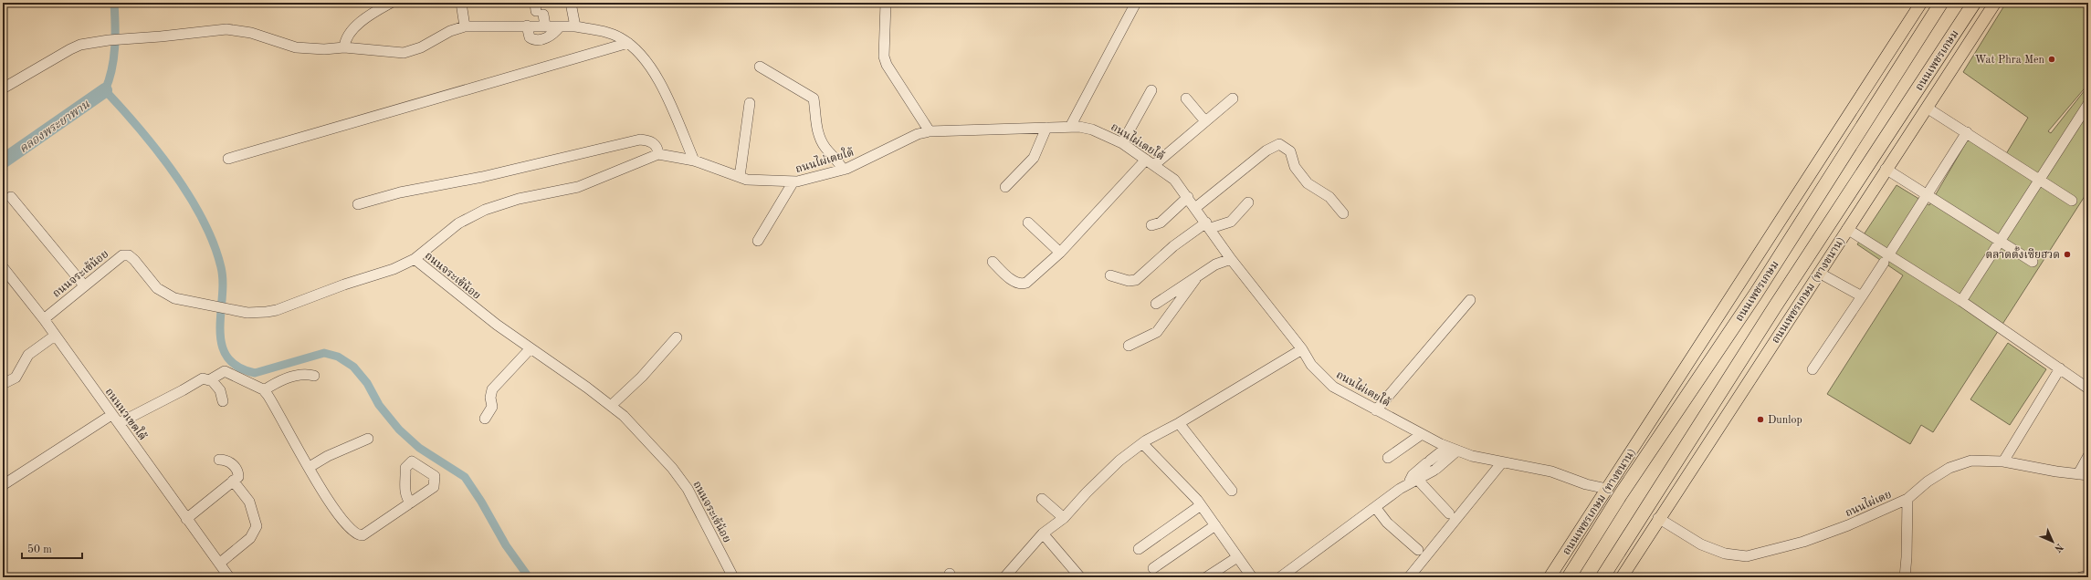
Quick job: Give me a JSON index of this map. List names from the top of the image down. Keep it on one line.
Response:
{"streets":{"highway":["ถนนเพชรเกษม"],"main road":["ถนนเพชรเกษม (ทางขนาน)"],"street":["ถนนไผ่เตยใต้","ถนนจระเข้น้อย","ถนนนวเขตใต้","ถนนไผ่เตย"]},"crossings":[["ถนนไผ่เตยใต้","ถนนเพชรเกษม (ทางขนาน)"],["ถนนจระเข้น้อย","ถนนนวเขตใต้"],["ถนนเพชรเกษม (ทางขนาน)","ถนนไผ่เตย"]],"water":["คลองพระยาพาน"],"places":["Wat Phra Men","ตลาดตั้งเซียฮวด","Dunlop"],"scale_bar":"50 m","north":"bottom right"}
